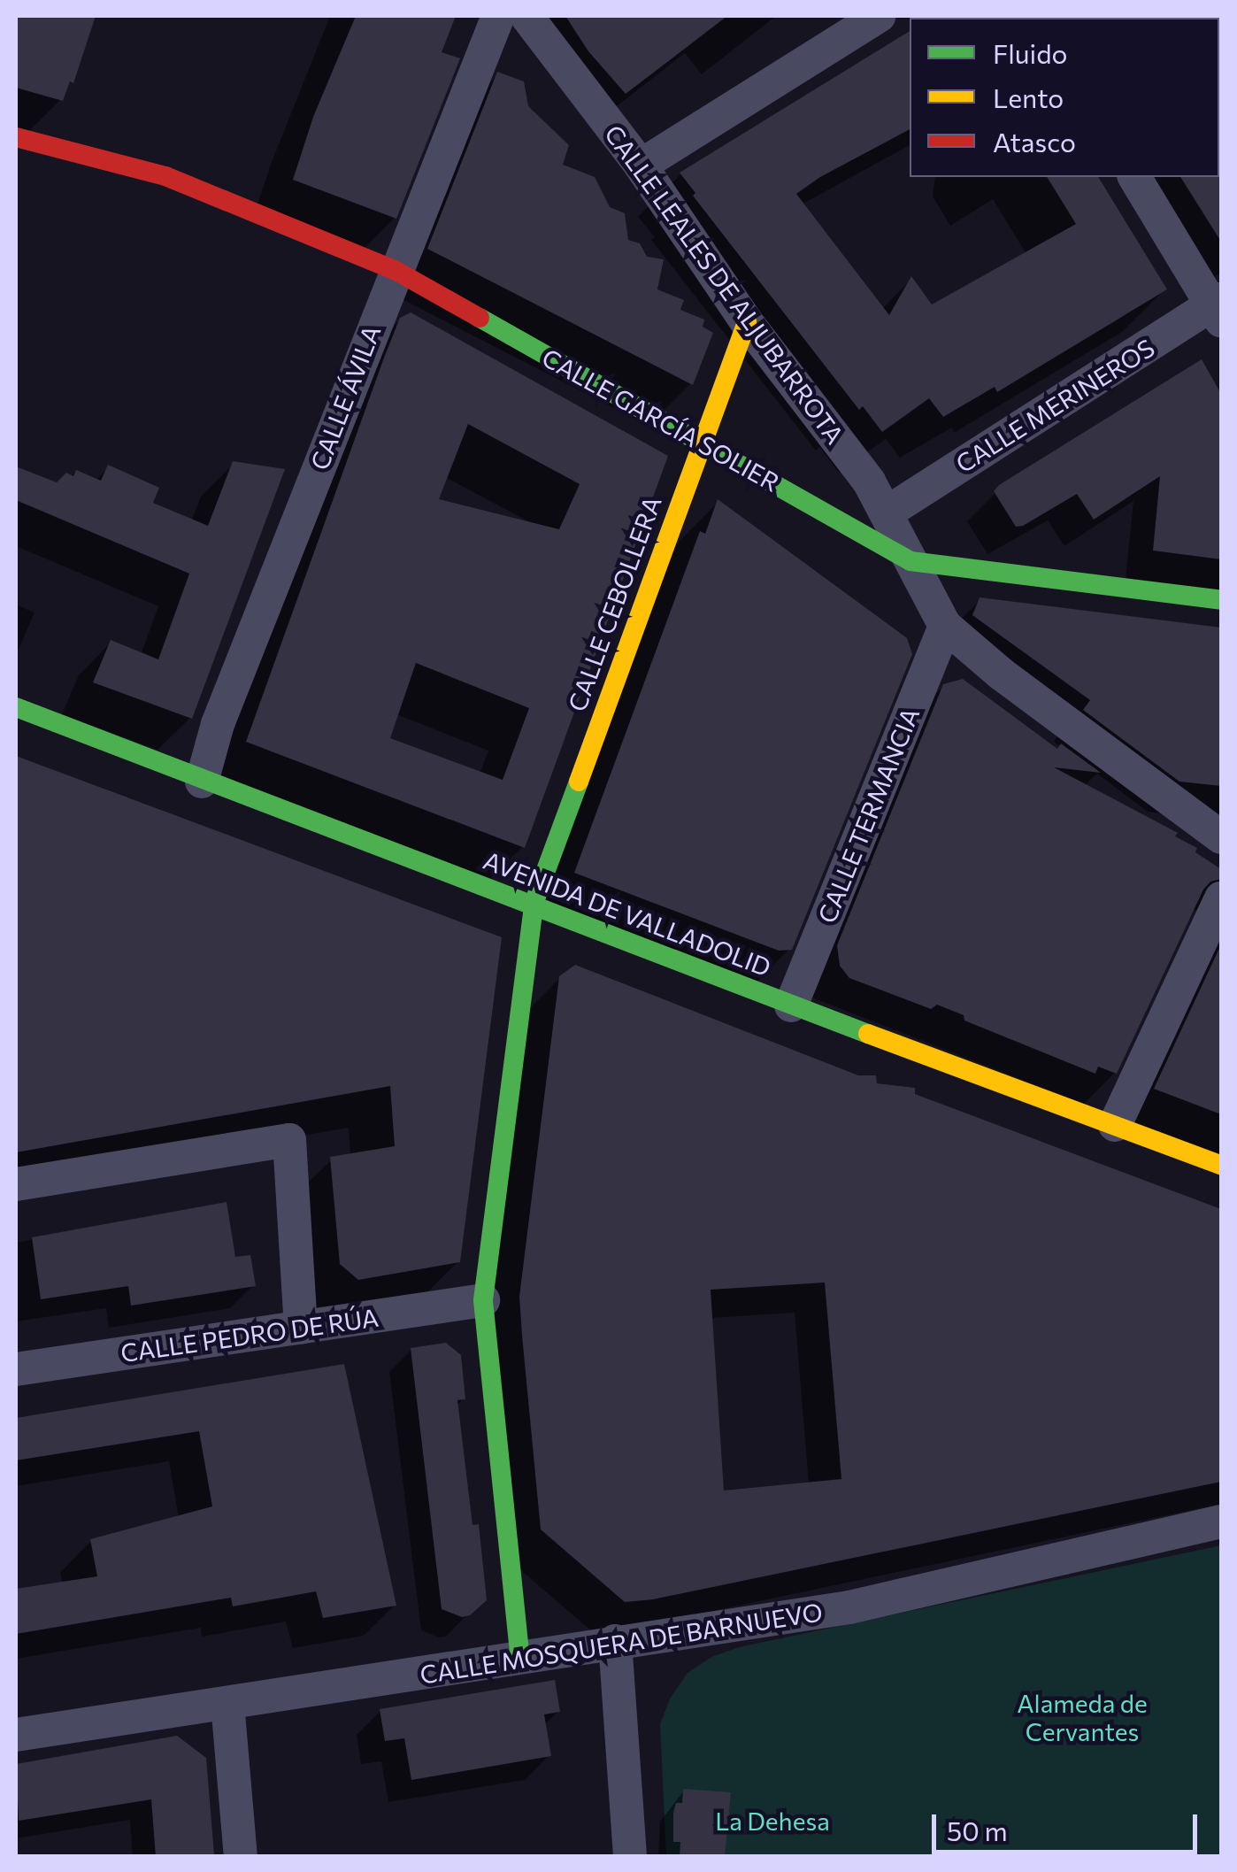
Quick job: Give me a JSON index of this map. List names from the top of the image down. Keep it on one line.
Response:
{"streets":{"street":["CALLE LEALES DE ALJUBARROTA","CALLE ÁVILA","CALLE MERINEROS","CALLE GARCÍA SOLIER","CALLE CEBOLLERA","CALLE TERMANCIA","AVENIDA DE VALLADOLID","CALLE PEDRO DE RÚA","CALLE MOSQUERA DE BARNUEVO"]},"crossings":[["CALLE LEALES DE ALJUBARROTA","CALLE MERINEROS"],["CALLE LEALES DE ALJUBARROTA","CALLE GARCÍA SOLIER"],["CALLE LEALES DE ALJUBARROTA","CALLE CEBOLLERA"],["CALLE ÁVILA","CALLE GARCÍA SOLIER"],["CALLE ÁVILA","AVENIDA DE VALLADOLID"],["CALLE GARCÍA SOLIER","CALLE CEBOLLERA"],["CALLE CEBOLLERA","AVENIDA DE VALLADOLID"],["CALLE CEBOLLERA","CALLE PEDRO DE RÚA"],["CALLE CEBOLLERA","CALLE MOSQUERA DE BARNUEVO"],["CALLE TERMANCIA","AVENIDA DE VALLADOLID"]],"parks":["Alameda de Cervantes","La Dehesa"],"legend":["Fluido","Lento","Atasco"],"scale_bar":"50 m"}
